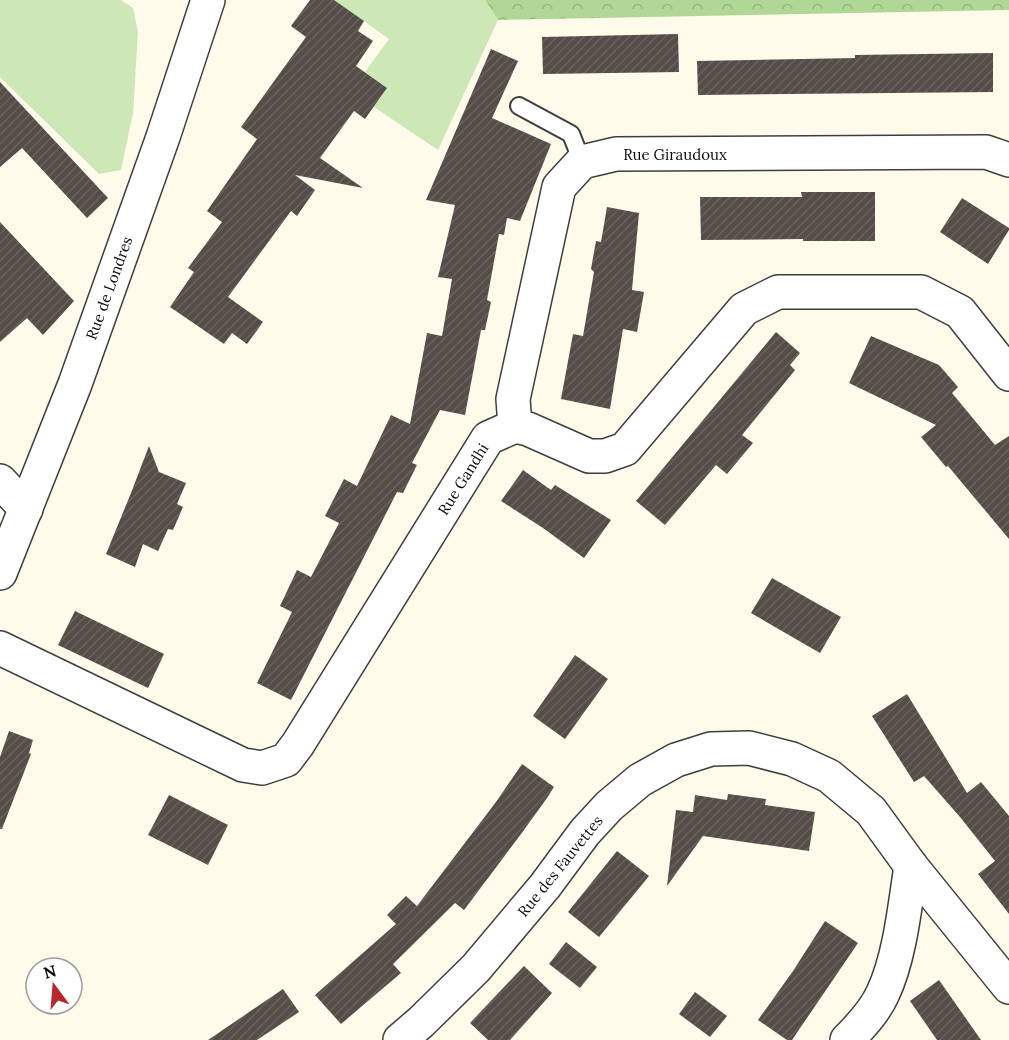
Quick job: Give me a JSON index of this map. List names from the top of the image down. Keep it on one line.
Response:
{"streets":{"street":["Rue Giraudoux","Rue de Londres","Rue Gandhi","Rue des Fauvettes"]},"north":"top"}
